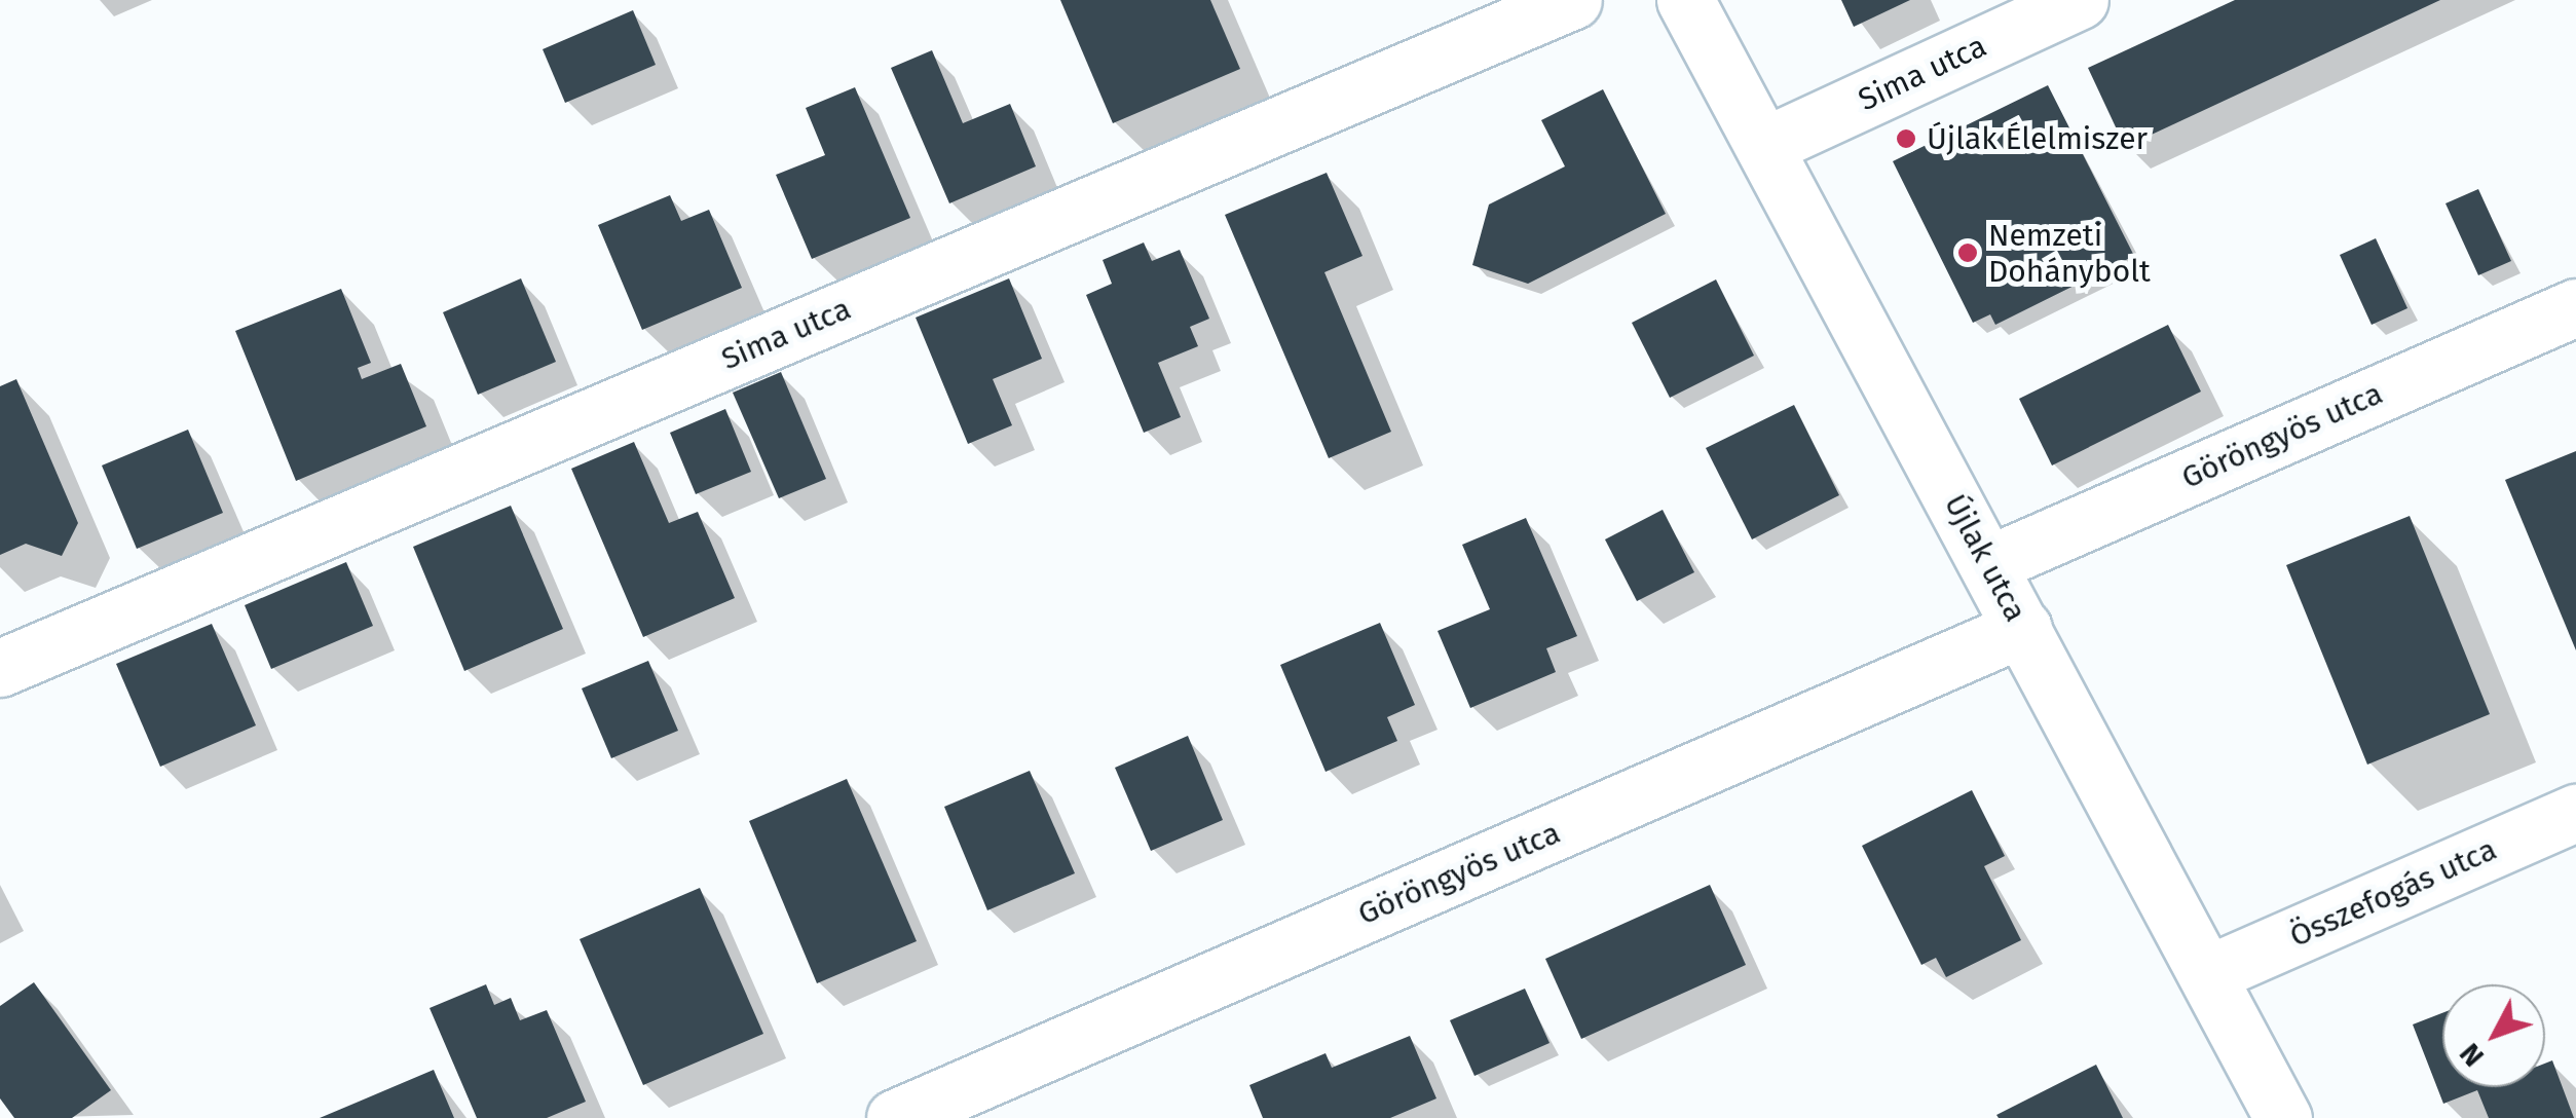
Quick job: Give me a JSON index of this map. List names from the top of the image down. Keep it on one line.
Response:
{"streets":{"street":["Sima utca","Göröngyös utca","Újlak utca","Összefogás utca"]},"crossings":[["Sima utca","Újlak utca"],["Göröngyös utca","Újlak utca"],["Újlak utca","Összefogás utca"]],"places":["Újlak Élelmiszer","Nemzeti Dohánybolt"],"north":"bottom left"}
